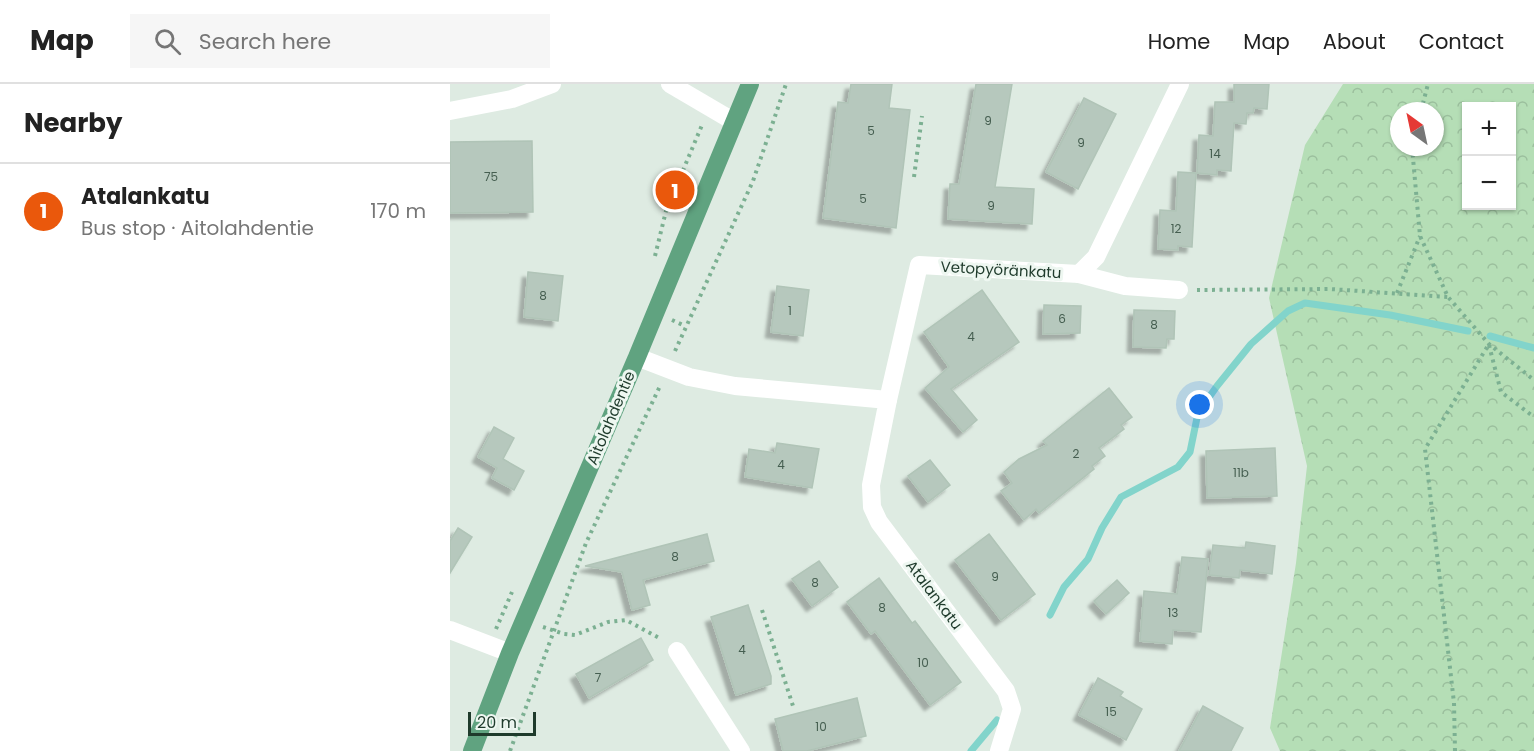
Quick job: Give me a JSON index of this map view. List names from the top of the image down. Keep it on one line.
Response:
{"streets":{"main road":["Aitolahdentie"],"street":["Vetopyöränkatu","Atalankatu"]},"crossings":[["Vetopyöränkatu","Atalankatu"]],"house_numbers":["9","5","9","14","75","5","9","12","8","1","6","8","4","2","4","11b","8","9","8","8","13","4","10","7","15","10"],"scale_bar":"20 m","north":"top left","page":{"header":"Map","search":"Search here","nav":["Home","Map","About","Contact"],"heading":"Nearby","map_buttons":["+","−"],"list":[{"mark":"1","name":"Atalankatu","note":"Bus stop · Aitolahdentie","value":"170 m"}],"pins":"1","scale":"20 m"}}
